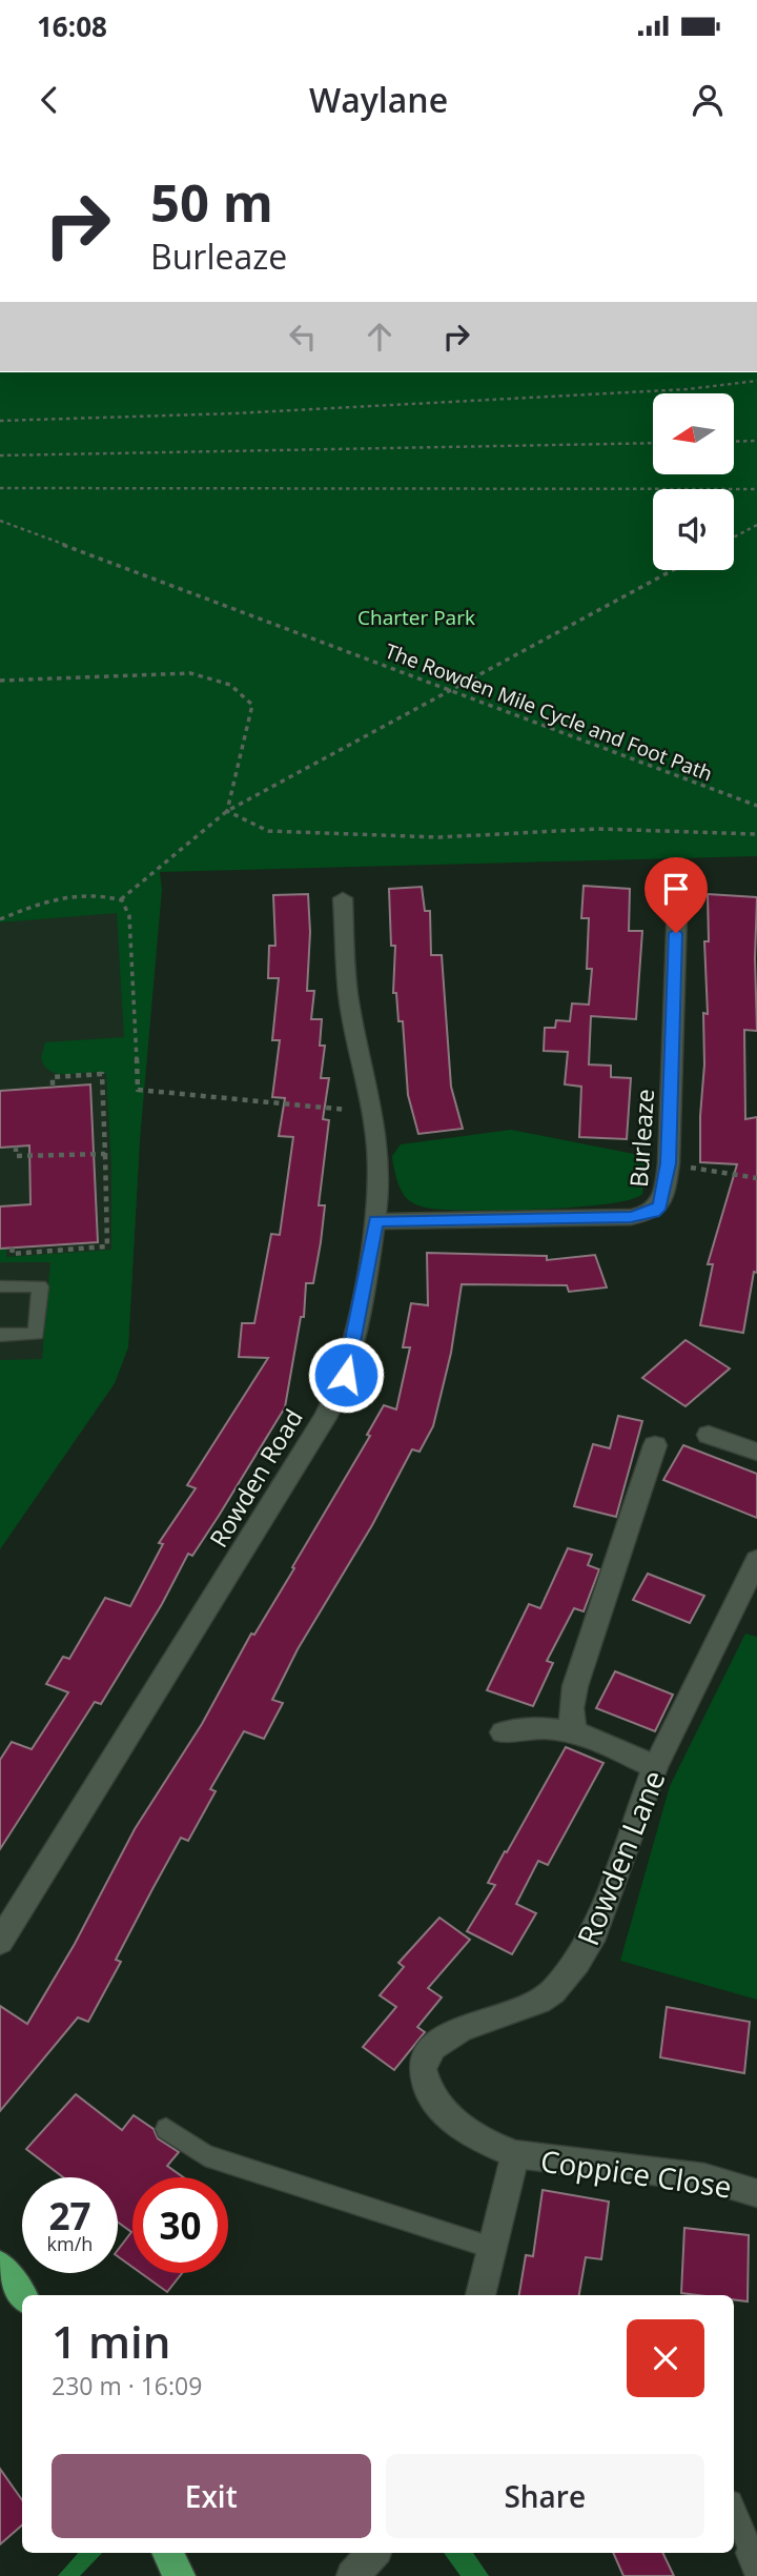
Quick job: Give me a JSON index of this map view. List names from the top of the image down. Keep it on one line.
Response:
{"streets":{"street":["Burleaze","Rowden Road","Rowden Lane","Coppice Close"],"path":["The Rowden Mile Cycle and Foot Path"]},"crossings":[["Burleaze","Rowden Road"],["Rowden Lane","Coppice Close"]],"parks":["Charter Park"],"north":"left","page":{"status":"16:08","header":"Waylane","turn":["50 m","Burleaze"],"speed":"27 km/h","limit":"30","heading":["1 min","230 m · 16:09"],"buttons":["Exit","Share"]}}
